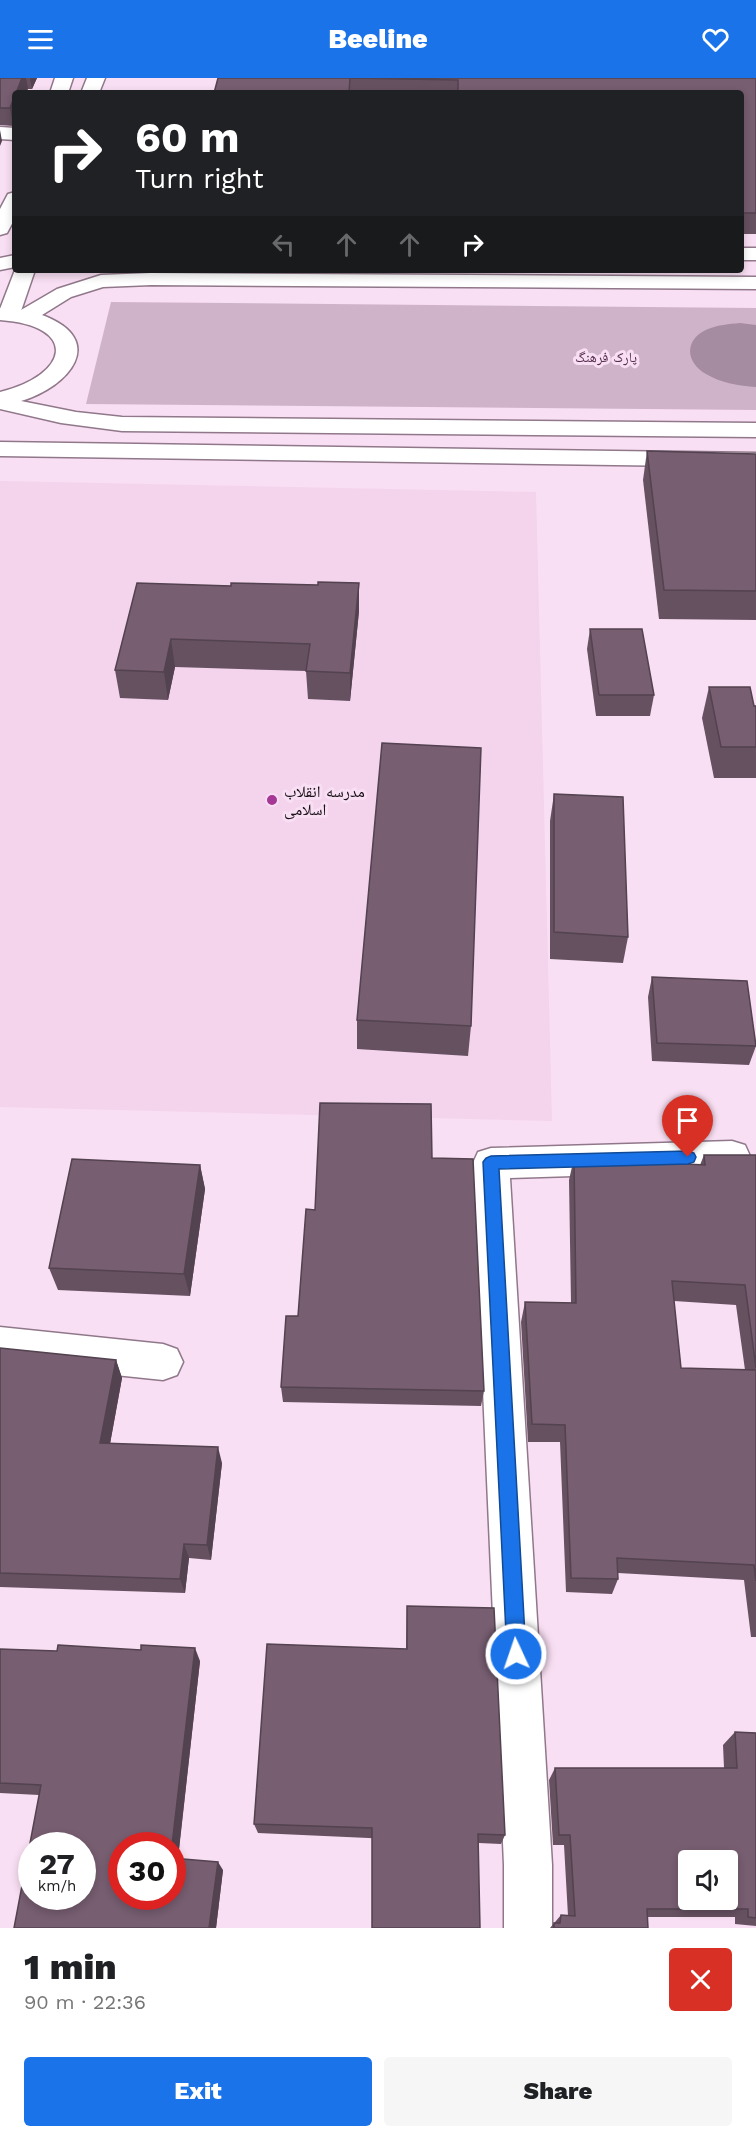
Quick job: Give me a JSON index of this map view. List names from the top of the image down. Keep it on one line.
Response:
{"parks":["پارک فرهنگ"],"places":["مدرسه انقلاب اسلامی"],"page":{"header":"Beeline","turn":["60 m","Turn right"],"speed":"27 km/h","limit":"30","heading":["1 min","90 m · 22:36"],"buttons":["Exit","Share"]}}
